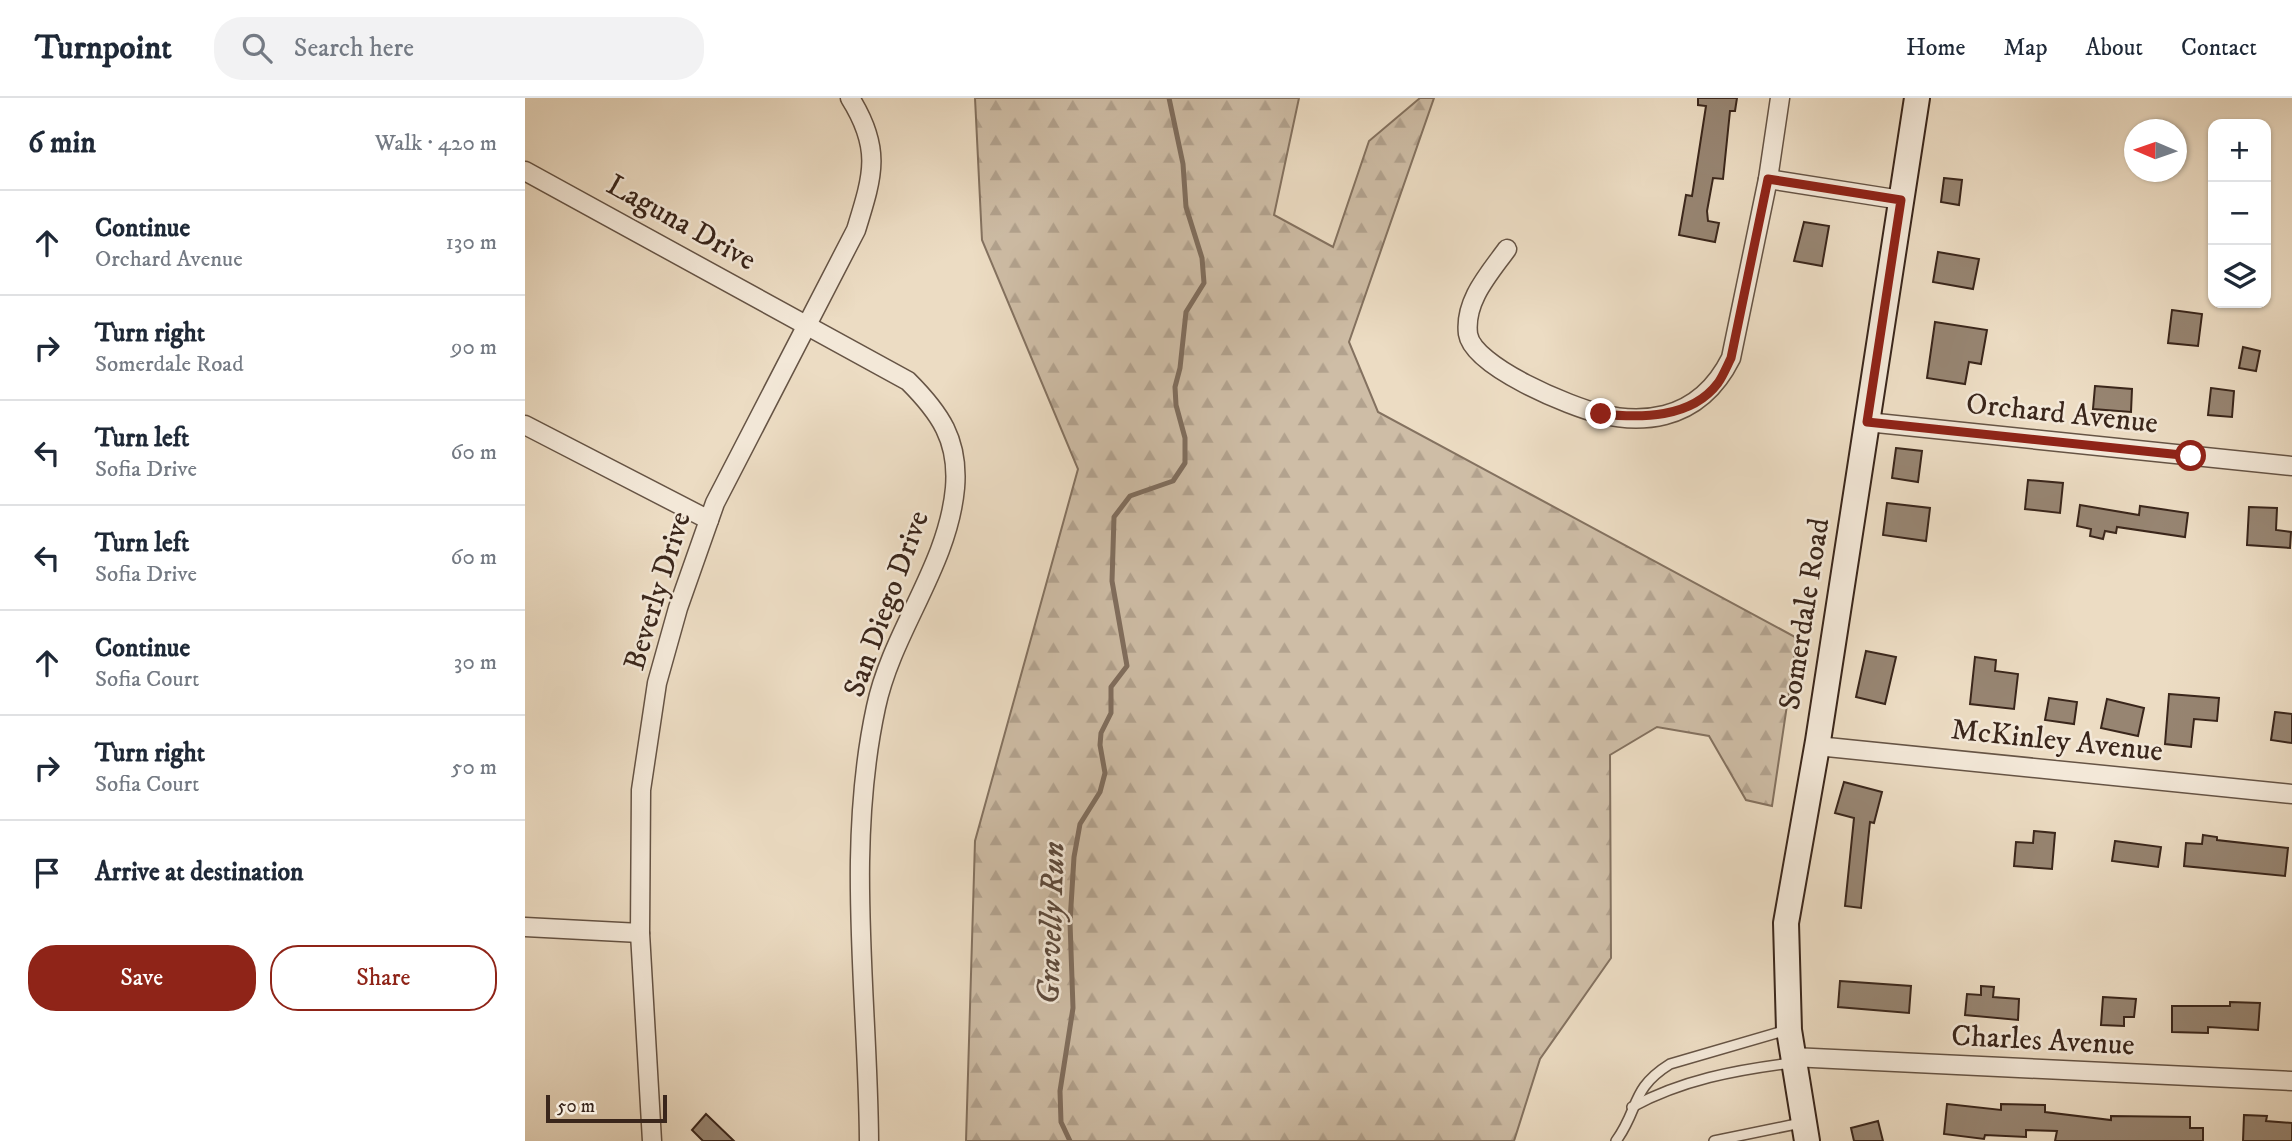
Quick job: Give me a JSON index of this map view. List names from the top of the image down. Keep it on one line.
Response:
{"streets":{"main road":["Somerdale Road"],"street":["Laguna Drive","Orchard Avenue","Beverly Drive","San Diego Drive","McKinley Avenue","Charles Avenue"]},"crossings":[["Laguna Drive","Beverly Drive"],["Laguna Drive","San Diego Drive"],["Orchard Avenue","Somerdale Road"],["Beverly Drive","San Diego Drive"],["Somerdale Road","McKinley Avenue"],["Somerdale Road","Charles Avenue"]],"water":["Gravelly Run"],"scale_bar":"50 m","north":"left","page":{"header":"Turnpoint","search":"Search here","nav":["Home","Map","About","Contact"],"heading":["6 min","Walk · 420 m"],"map_buttons":["+","−"],"list":[["Continue","Orchard Avenue","130 m"],["Turn right","Somerdale Road","90 m"],["Turn left","Sofia Drive","60 m"],["Turn left","Sofia Drive","60 m"],["Continue","Sofia Court","30 m"],["Turn right","Sofia Court","50 m"],"Arrive at destination"],"buttons":["Save","Share"],"scale":"50 m"}}
